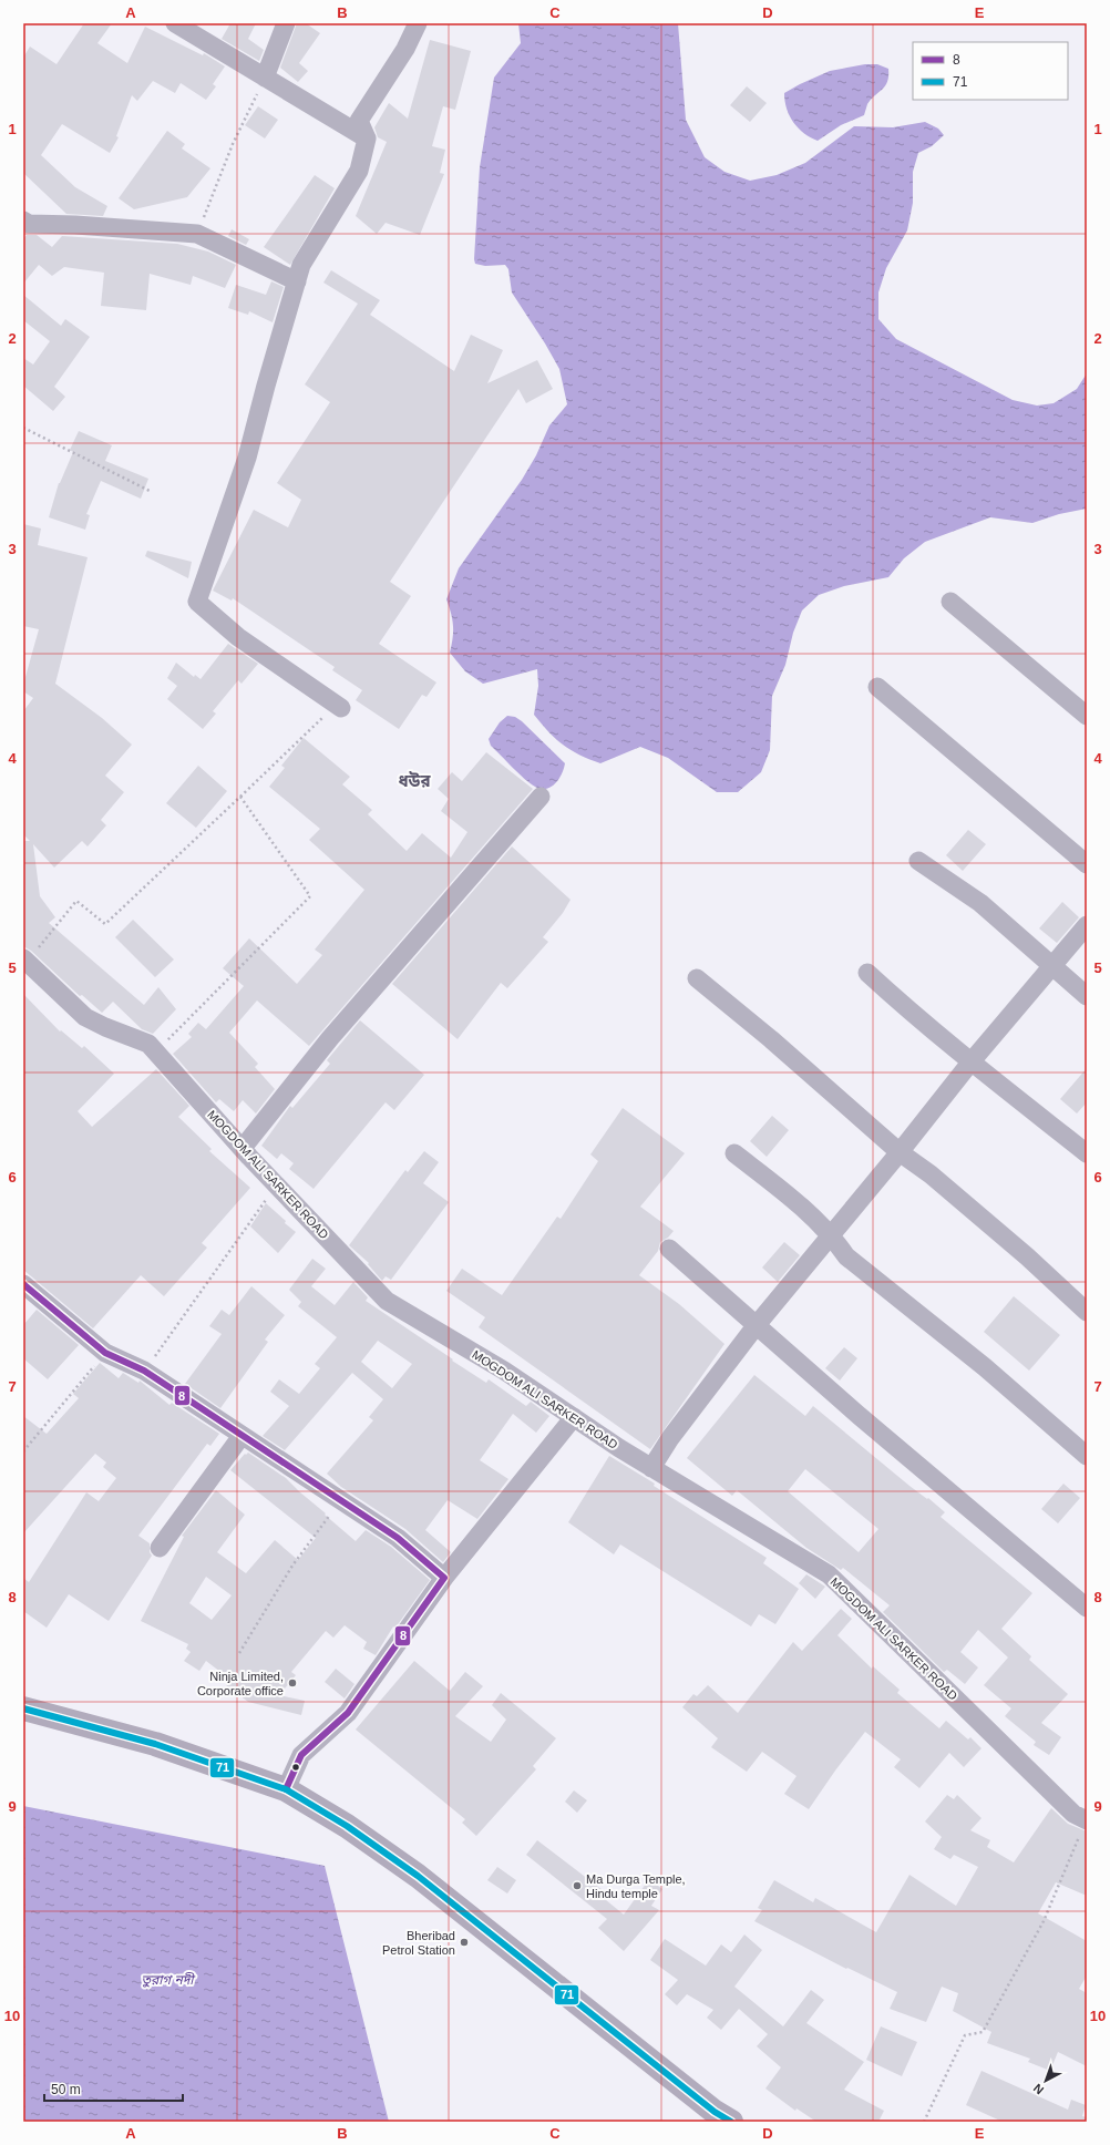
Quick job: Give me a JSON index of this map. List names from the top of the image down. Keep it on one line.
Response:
{"streets":{"street":["MOGDOM ALI SARKER ROAD"]},"districts":["ধউর"],"water":["তুরাগ নদী"],"places":["Ninja Limited, Corporate office","Ma Durga Temple, Hindu temple","Bheribad Petrol Station"],"lines":["transit line 8","transit line 71"],"legend":["8","71"],"scale_bar":"50 m","north":"bottom left","grid":{"columns":["A","B","C","D","E"],"rows":["1","2","3","4","5","6","7","8","9","10"]}}
